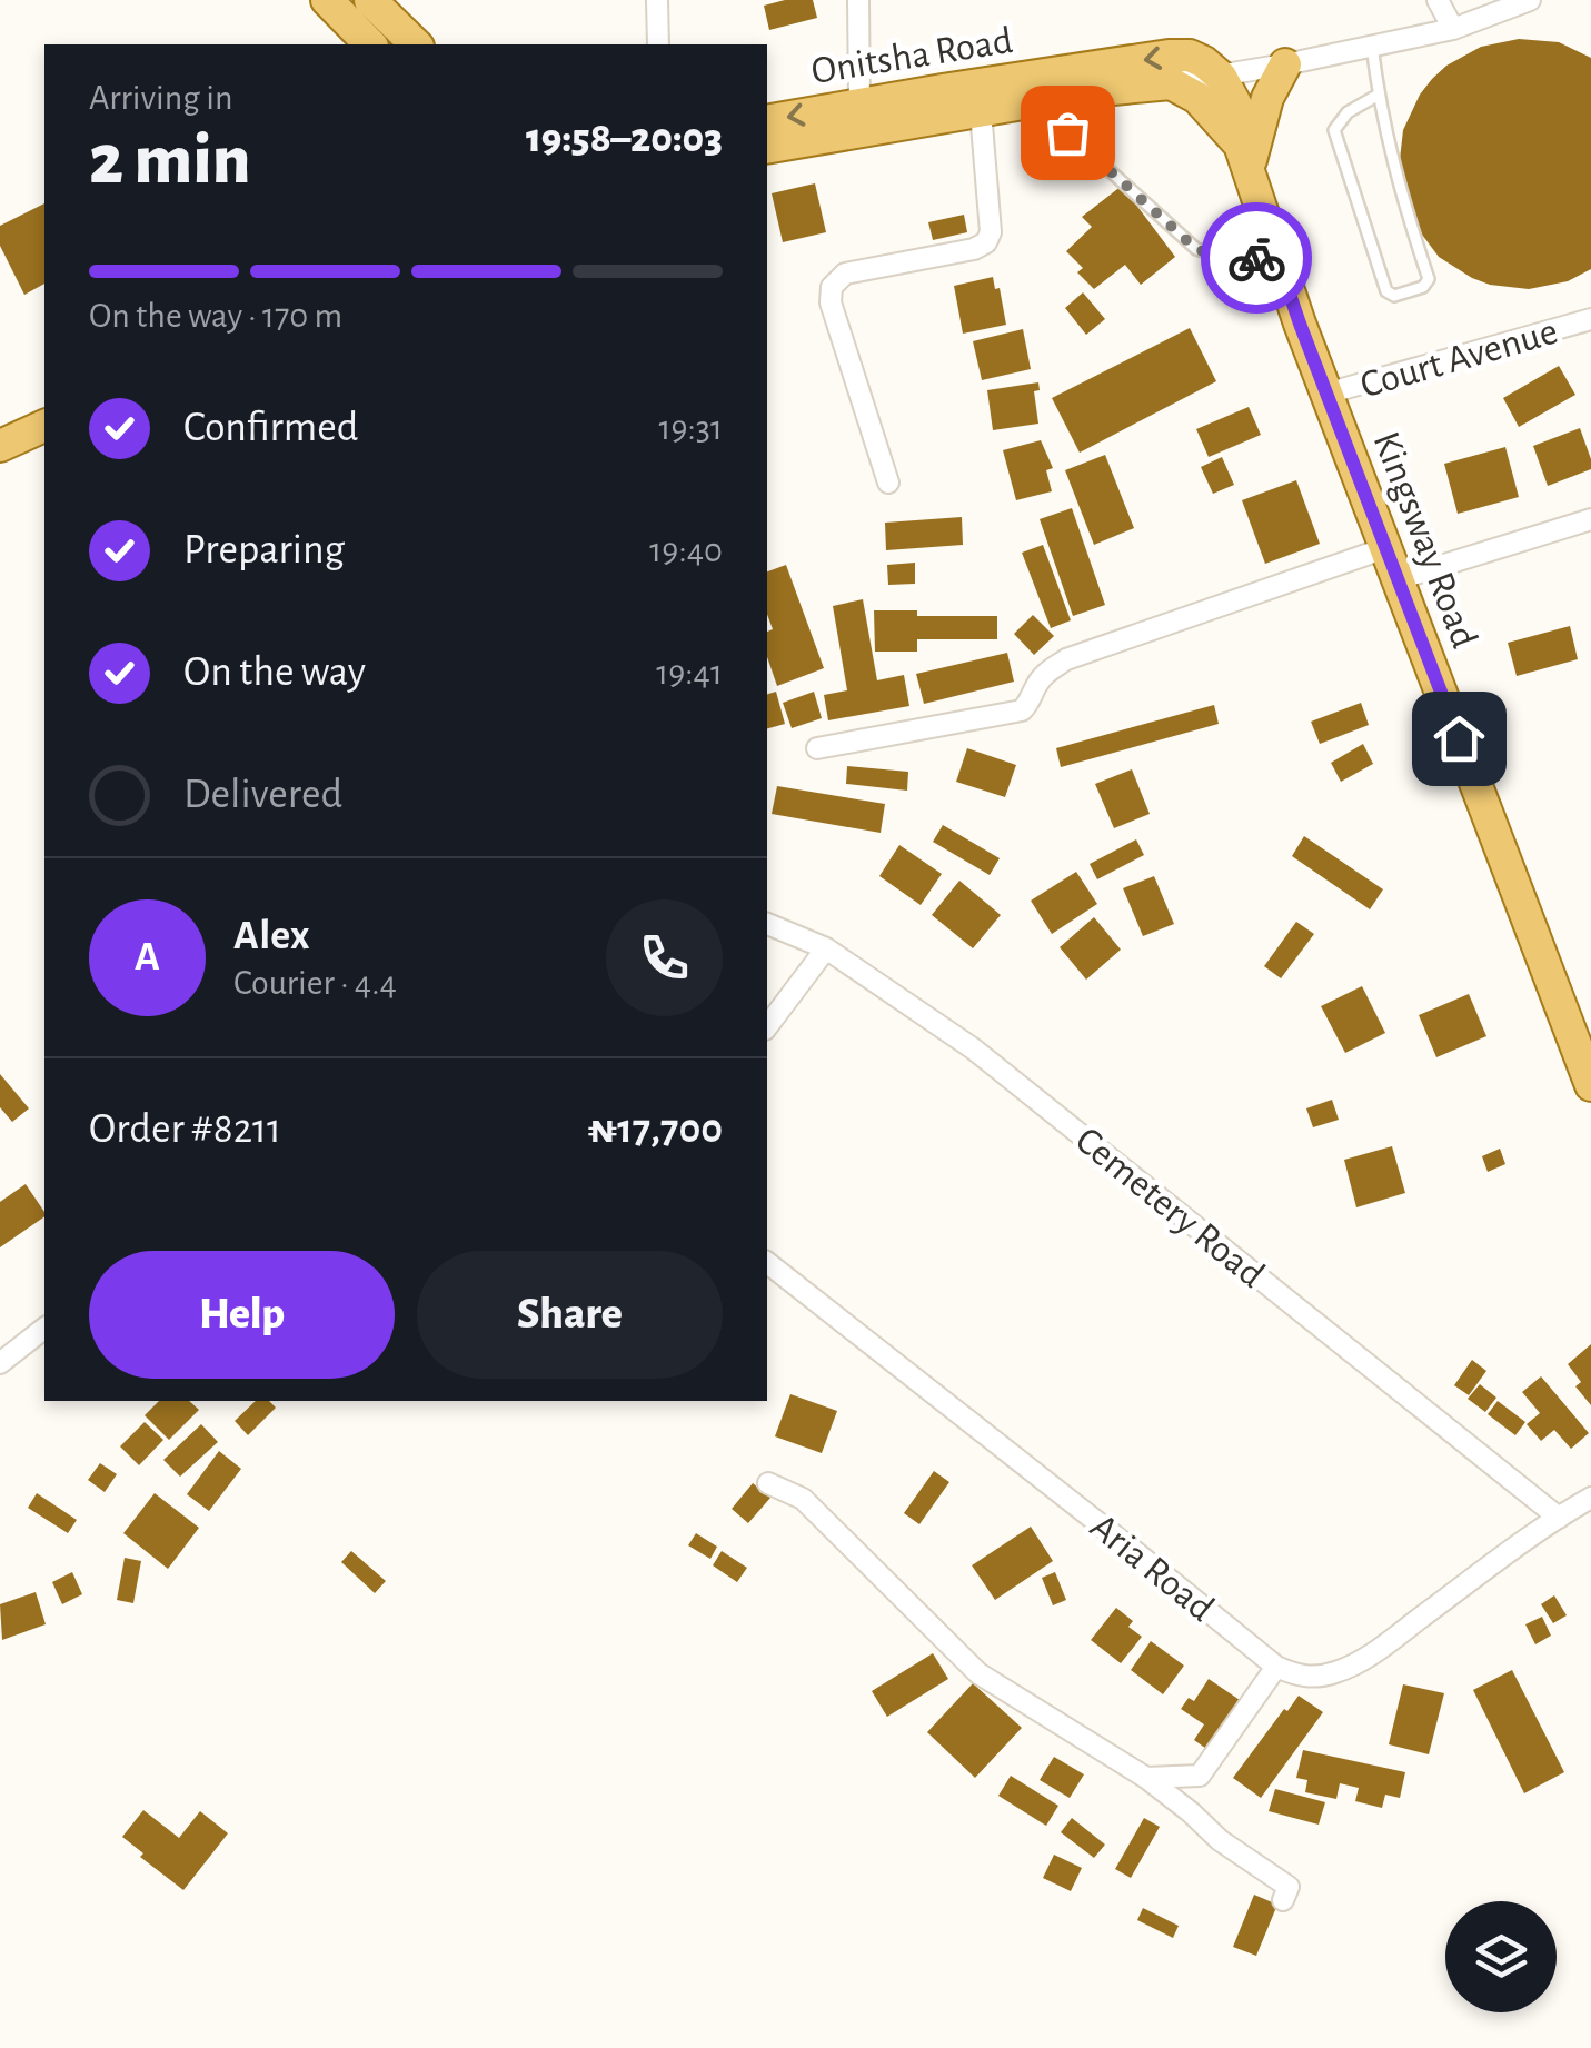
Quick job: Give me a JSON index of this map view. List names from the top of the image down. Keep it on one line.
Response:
{"streets":{"main road":["Onitsha Road","Kingsway Road"],"street":["Court Avenue","Cemetery Road","Aria Road"]},"crossings":[["Court Avenue","Kingsway Road"]],"page":{"heading":["2 min","Arriving in","19:58–20:03"],"panel":["Alex","Courier · 4.4","Order #8211","₦17,700"],"bar":"On the way · 170 m","list":[["Confirmed","19:31"],["Preparing","19:40"],["On the way","19:41"],"Delivered"],"round":"A","buttons":["Help","Share"]}}
